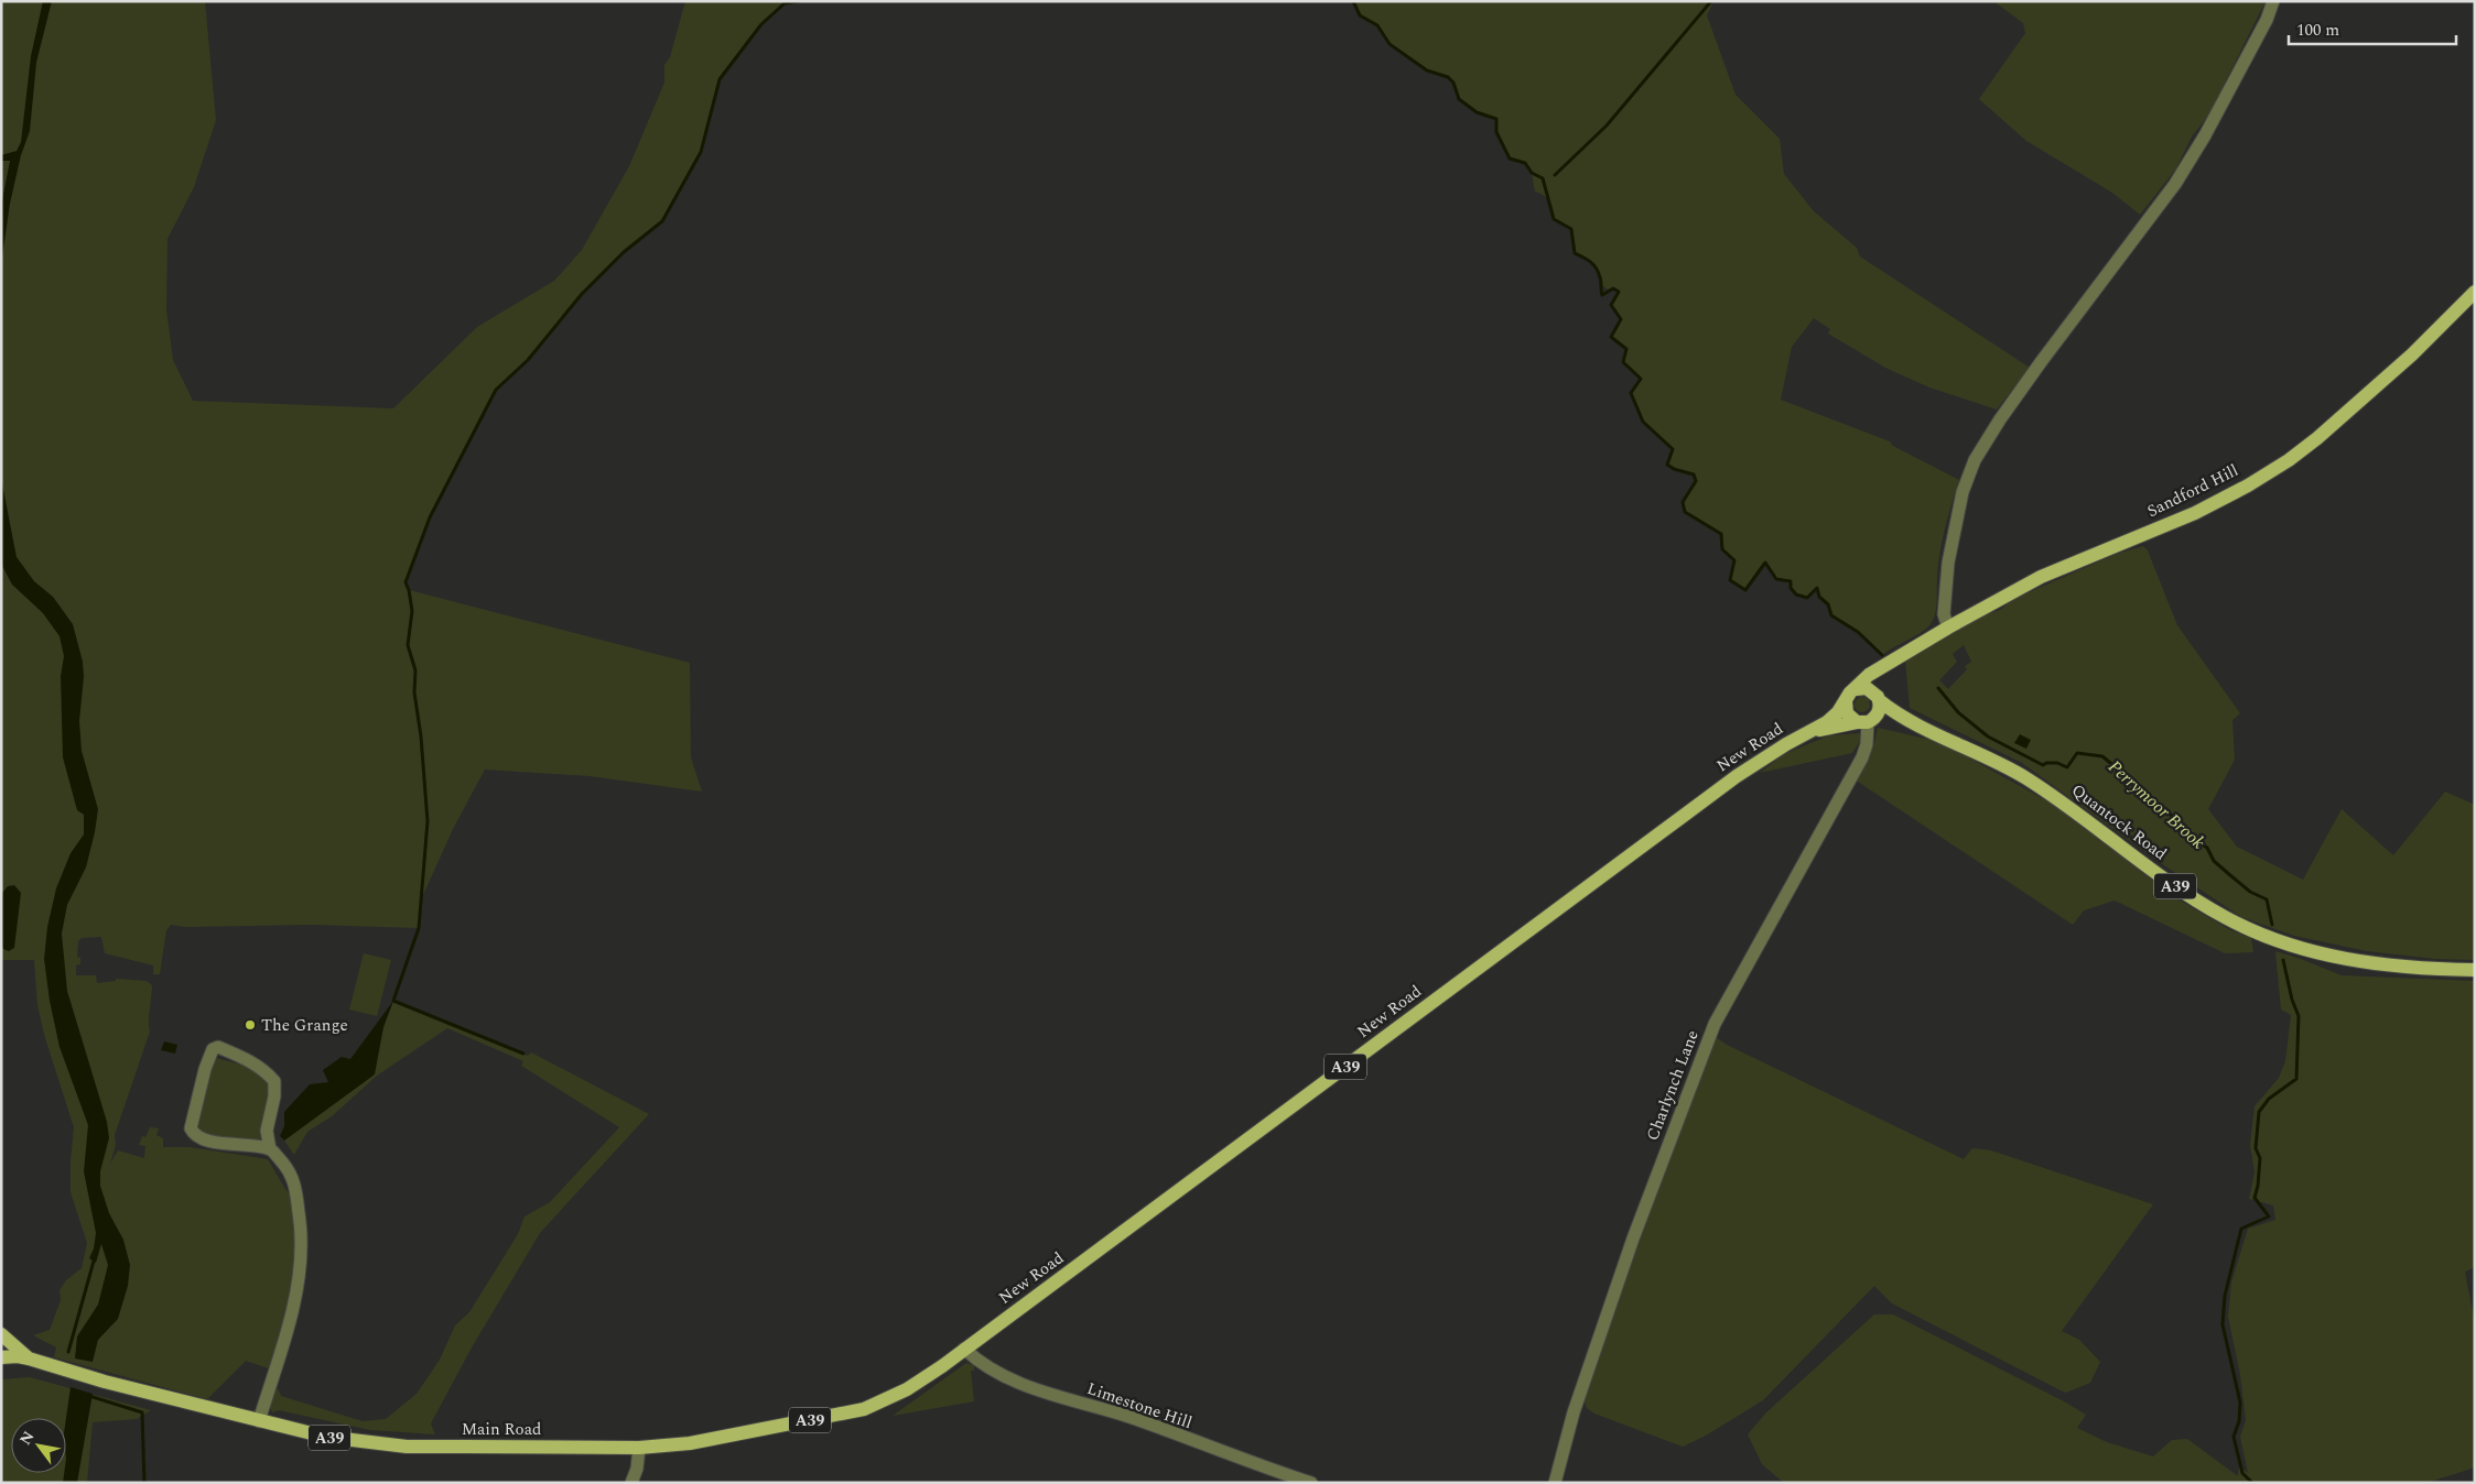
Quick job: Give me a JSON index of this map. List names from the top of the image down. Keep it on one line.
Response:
{"streets":{"main road":["Sandford Hill","New Road","Quantock Road","A39","Main Road"],"street":["Charlynch Lane","Limestone Hill"]},"crossings":[["Sandford Hill","New Road"],["Sandford Hill","Quantock Road"],["Sandford Hill","A39"],["Sandford Hill","Charlynch Lane"],["New Road","Quantock Road"],["New Road","A39"],["New Road","Charlynch Lane"],["New Road","Limestone Hill"],["New Road","Main Road"],["Quantock Road","A39"],["Quantock Road","Charlynch Lane"],["A39","Charlynch Lane"],["Limestone Hill","Main Road"]],"water":["Perrymoor Brook"],"places":["The Grange"],"scale_bar":"100 m","north":"top left"}
